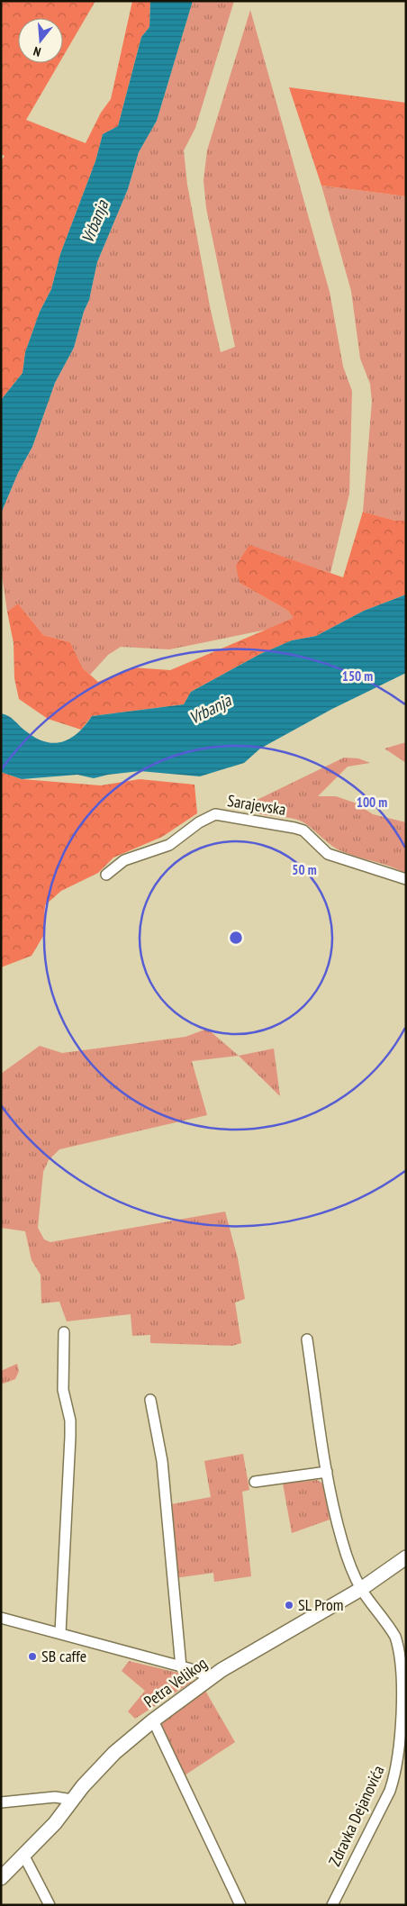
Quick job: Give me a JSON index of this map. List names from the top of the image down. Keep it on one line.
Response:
{"streets":{"street":["Sarajevska","Petra Velikog","Zdravka Dejanovića"]},"crossings":[["Petra Velikog","Zdravka Dejanovića"]],"water":["Vrbanja"],"places":["SL Prom","SB caffe"],"north":"bottom","rings":["150 m","100 m","50 m"]}
